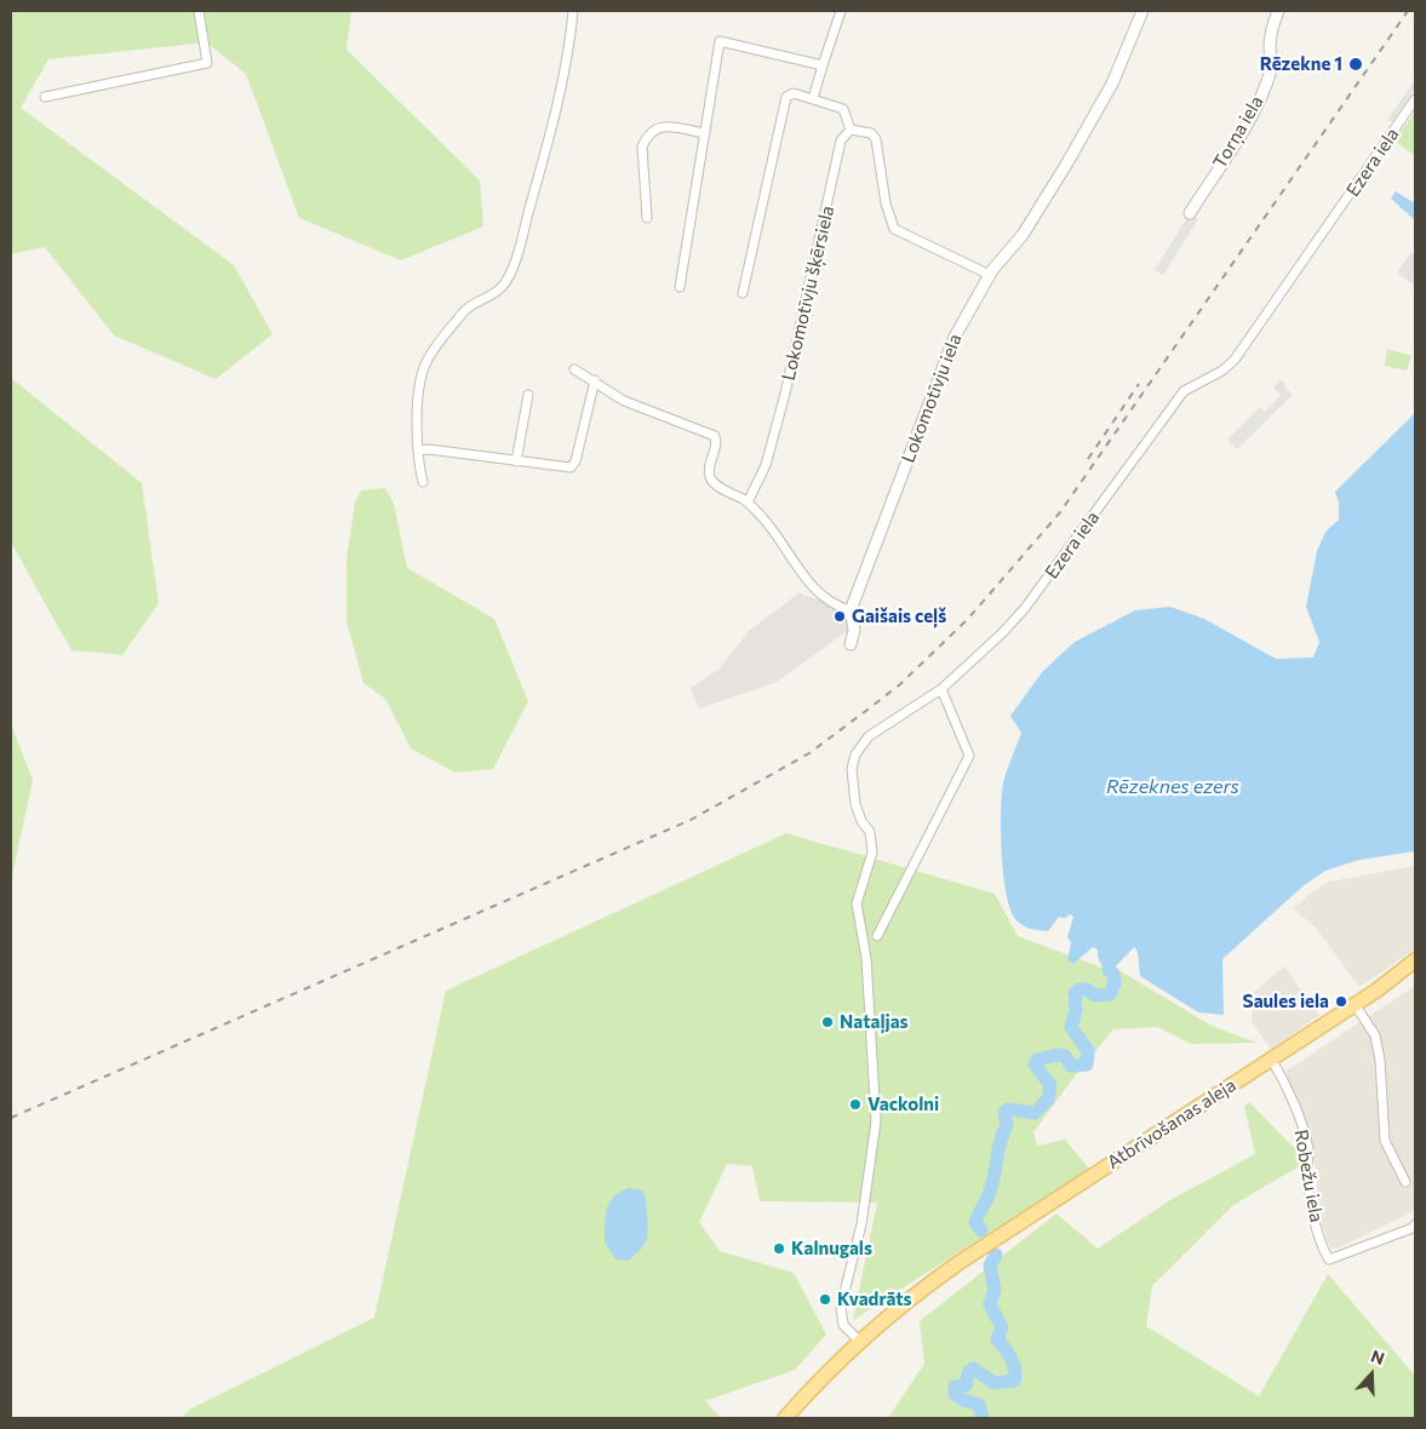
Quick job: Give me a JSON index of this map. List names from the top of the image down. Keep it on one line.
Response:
{"streets":{"main road":["Atbrīvošanas aleja"],"street":["Torņa iela","Ezera iela","Lokomotīvju šķērsiela","Lokomotīvju iela","Robežu iela"]},"crossings":[["Ezera iela","Atbrīvošanas aleja"],["Atbrīvošanas aleja","Robežu iela"]],"water":["Rēzeknes ezers"],"places":["Rēzekne 1","Gaišais ceļš","Saules iela","Nataļjas","Vackolni","Kalnugals","Kvadrāts"],"north":"top"}
